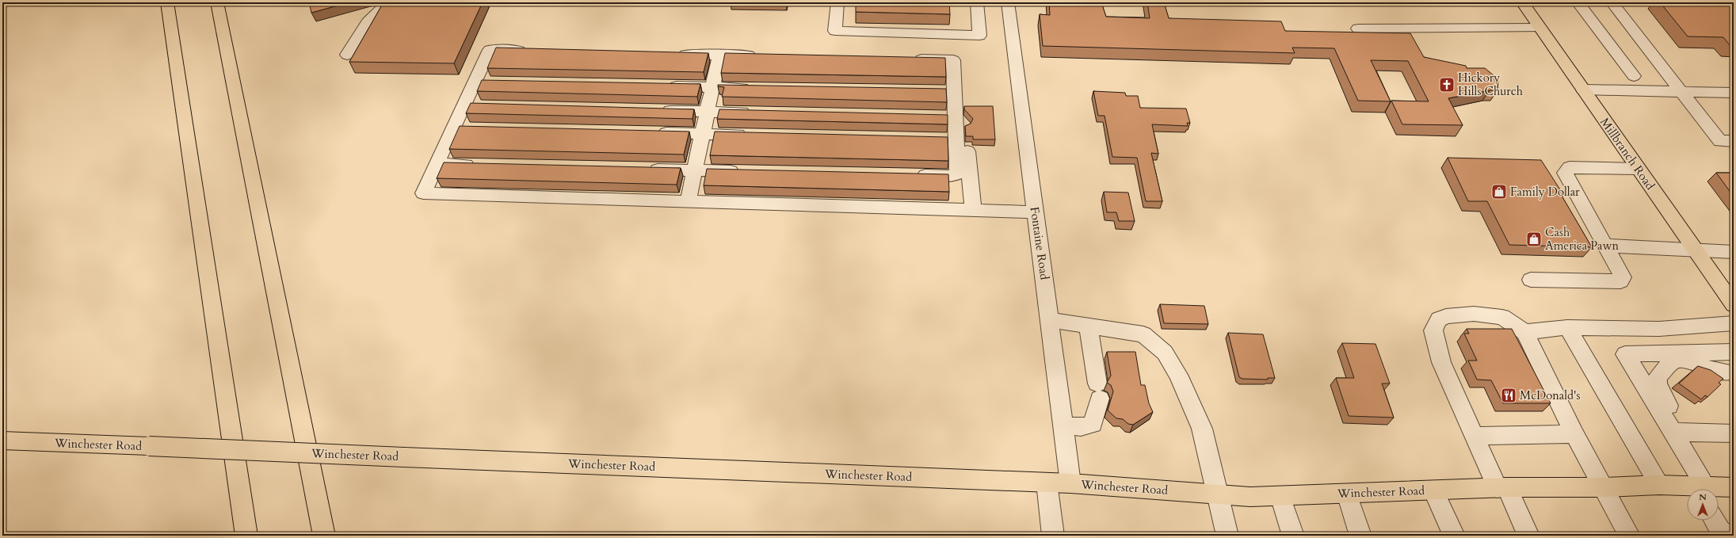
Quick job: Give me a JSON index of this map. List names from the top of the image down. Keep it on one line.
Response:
{"streets":{"main road":["Millbranch Road","Winchester Road"],"street":["Fontaine Road"]},"crossings":[["Fontaine Road","Winchester Road"]],"places":{"church":["Hickory Hills Church"],"shop":["Family Dollar","Cash America Pawn"],"restaurant":["McDonald's"]},"north":"top"}
